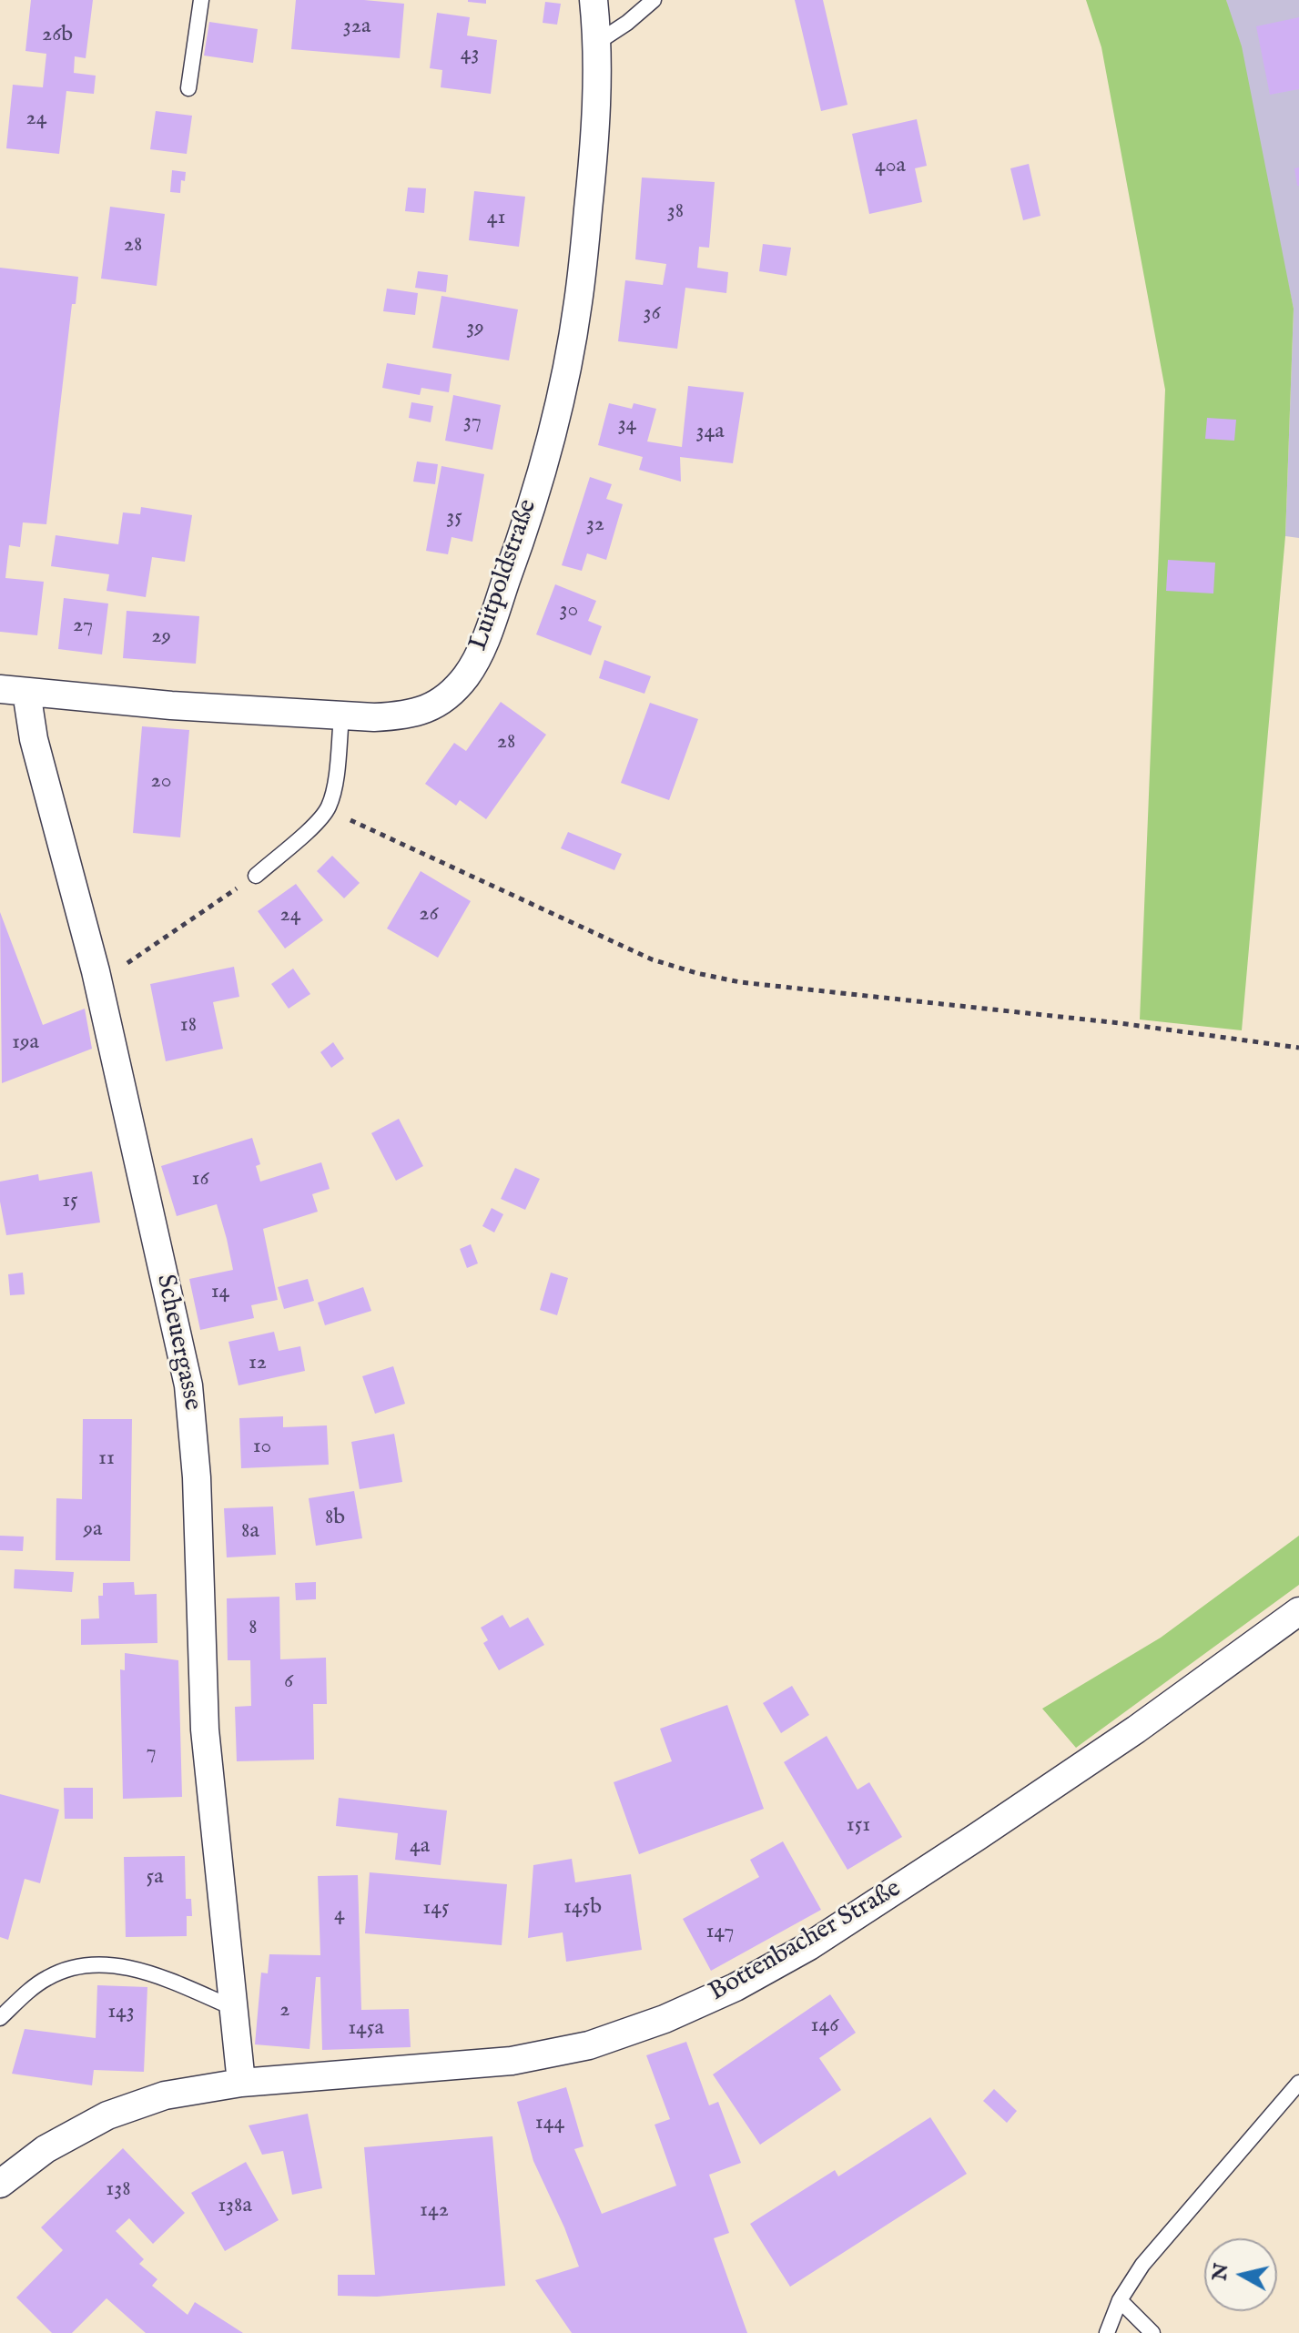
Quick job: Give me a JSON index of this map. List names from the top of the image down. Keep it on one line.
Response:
{"streets":{"street":["Luitpoldstraße","Scheuergasse","Bottenbacher Straße"]},"crossings":[["Luitpoldstraße","Scheuergasse"],["Scheuergasse","Bottenbacher Straße"]],"house_numbers":["32a","26b","43","24","40a","38","41","28","36","39","37","34","34a","35","32","30","27","29","28","20","26","24","18","19a","16","15","14","12","10","11","8b","9a","8a","8","6","7","151","4a","5a","145b","145","4","147","2","143","146","145a","144","138","138a","142"],"north":"left"}
